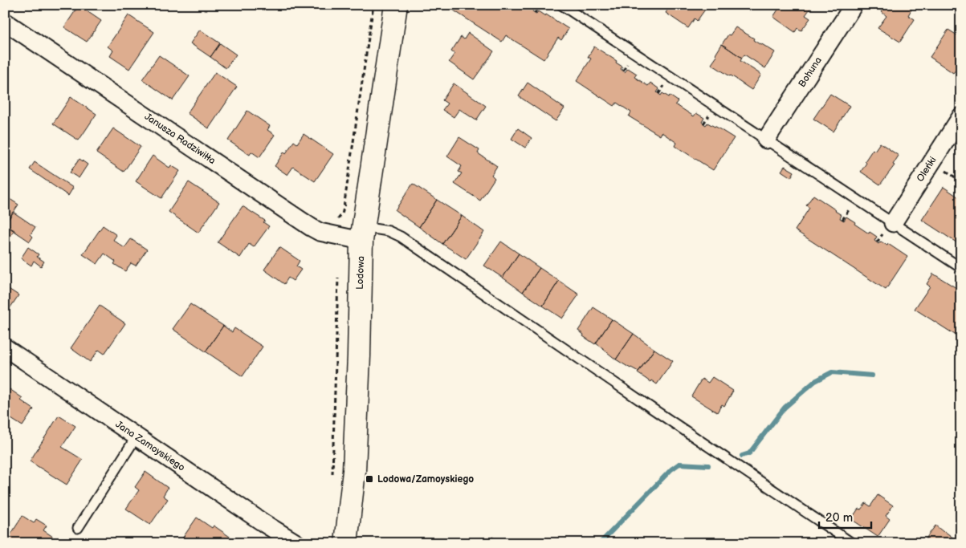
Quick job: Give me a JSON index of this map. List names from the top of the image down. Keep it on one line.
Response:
{"streets":{"street":["Bohuna","Janusza Radziwiłła","Oleńki","Lodowa","Jana Zamoyskiego"]},"crossings":[["Janusza Radziwiłła","Lodowa"]],"places":{"transit":["Lodowa/Zamoyskiego"]},"scale_bar":"20 m"}
